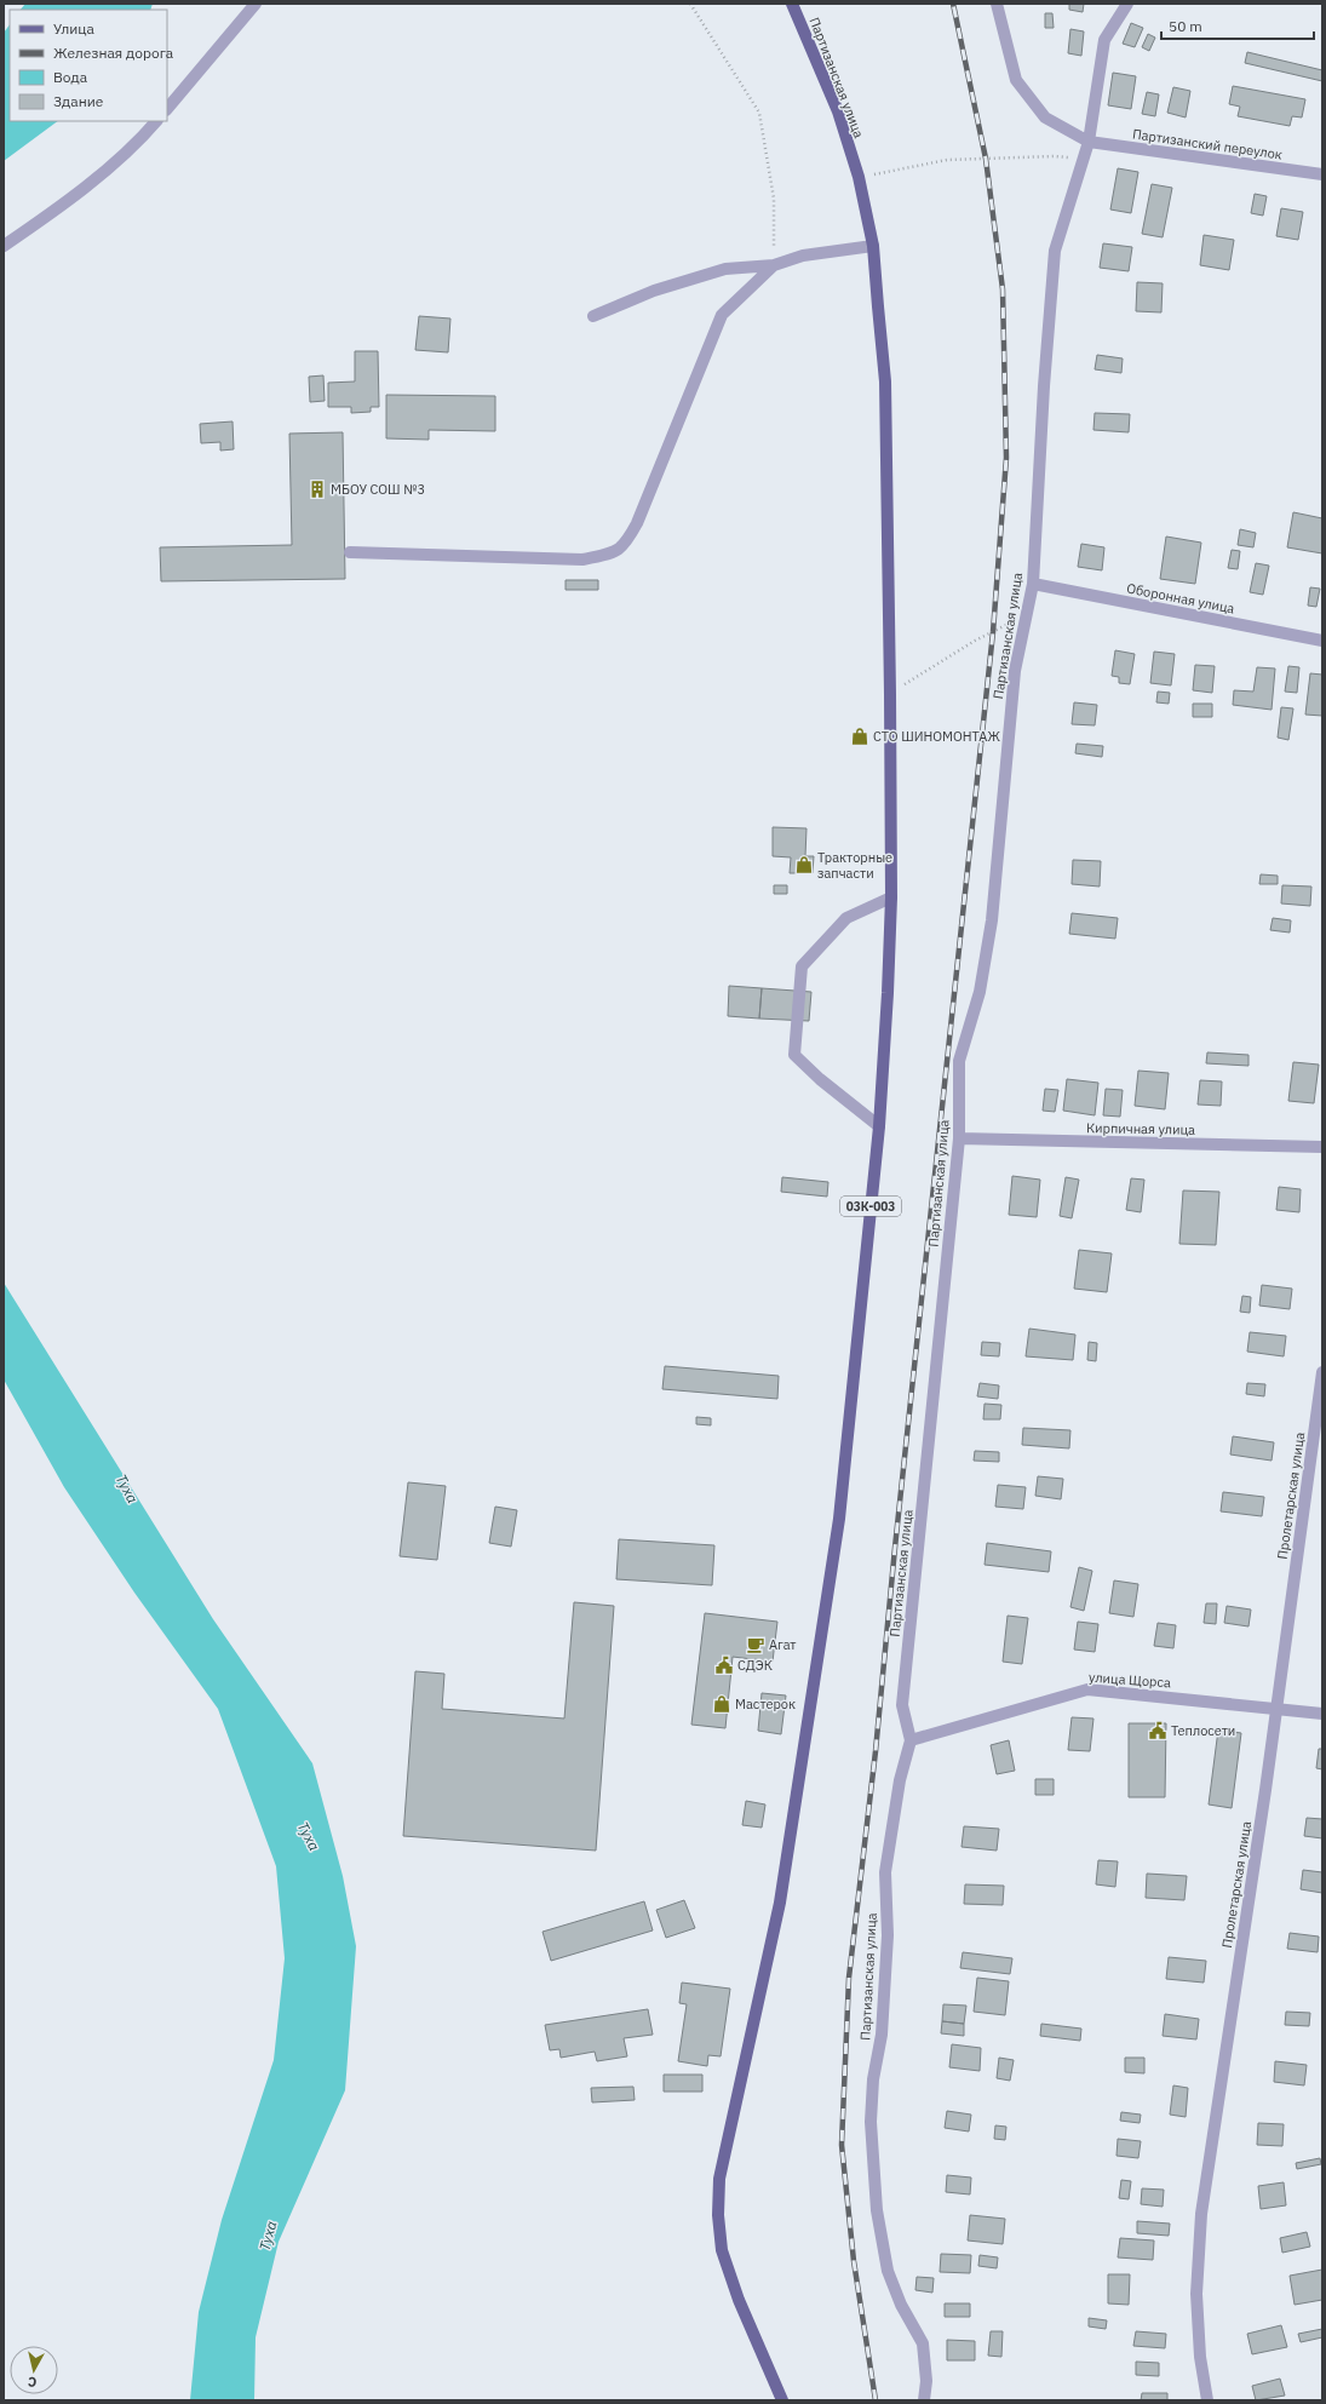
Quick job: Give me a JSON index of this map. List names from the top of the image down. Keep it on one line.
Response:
{"streets":{"main road":["Партизанская улица","03К-003"],"street":["Партизанский переулок","Оборонная улица","Кирпичная улица","Пролетарская улица","улица Щорса"]},"crossings":[["Партизанская улица","Партизанский переулок"],["Партизанская улица","Оборонная улица"],["Партизанская улица","Кирпичная улица"],["Партизанская улица","улица Щорса"],["Пролетарская улица","улица Щорса"]],"water":["Туха"],"places":{"building":["МБОУ СОШ №3"],"shop":["СТО ШИНОМОНТАЖ","Тракторные запчасти","Мастерок"],"cafe":["Агат"],"public building":["СДЭК","Теплосети"]},"legend":["Улица","Железная дорога","Вода","Здание"],"scale_bar":"50 m","north":"bottom"}
